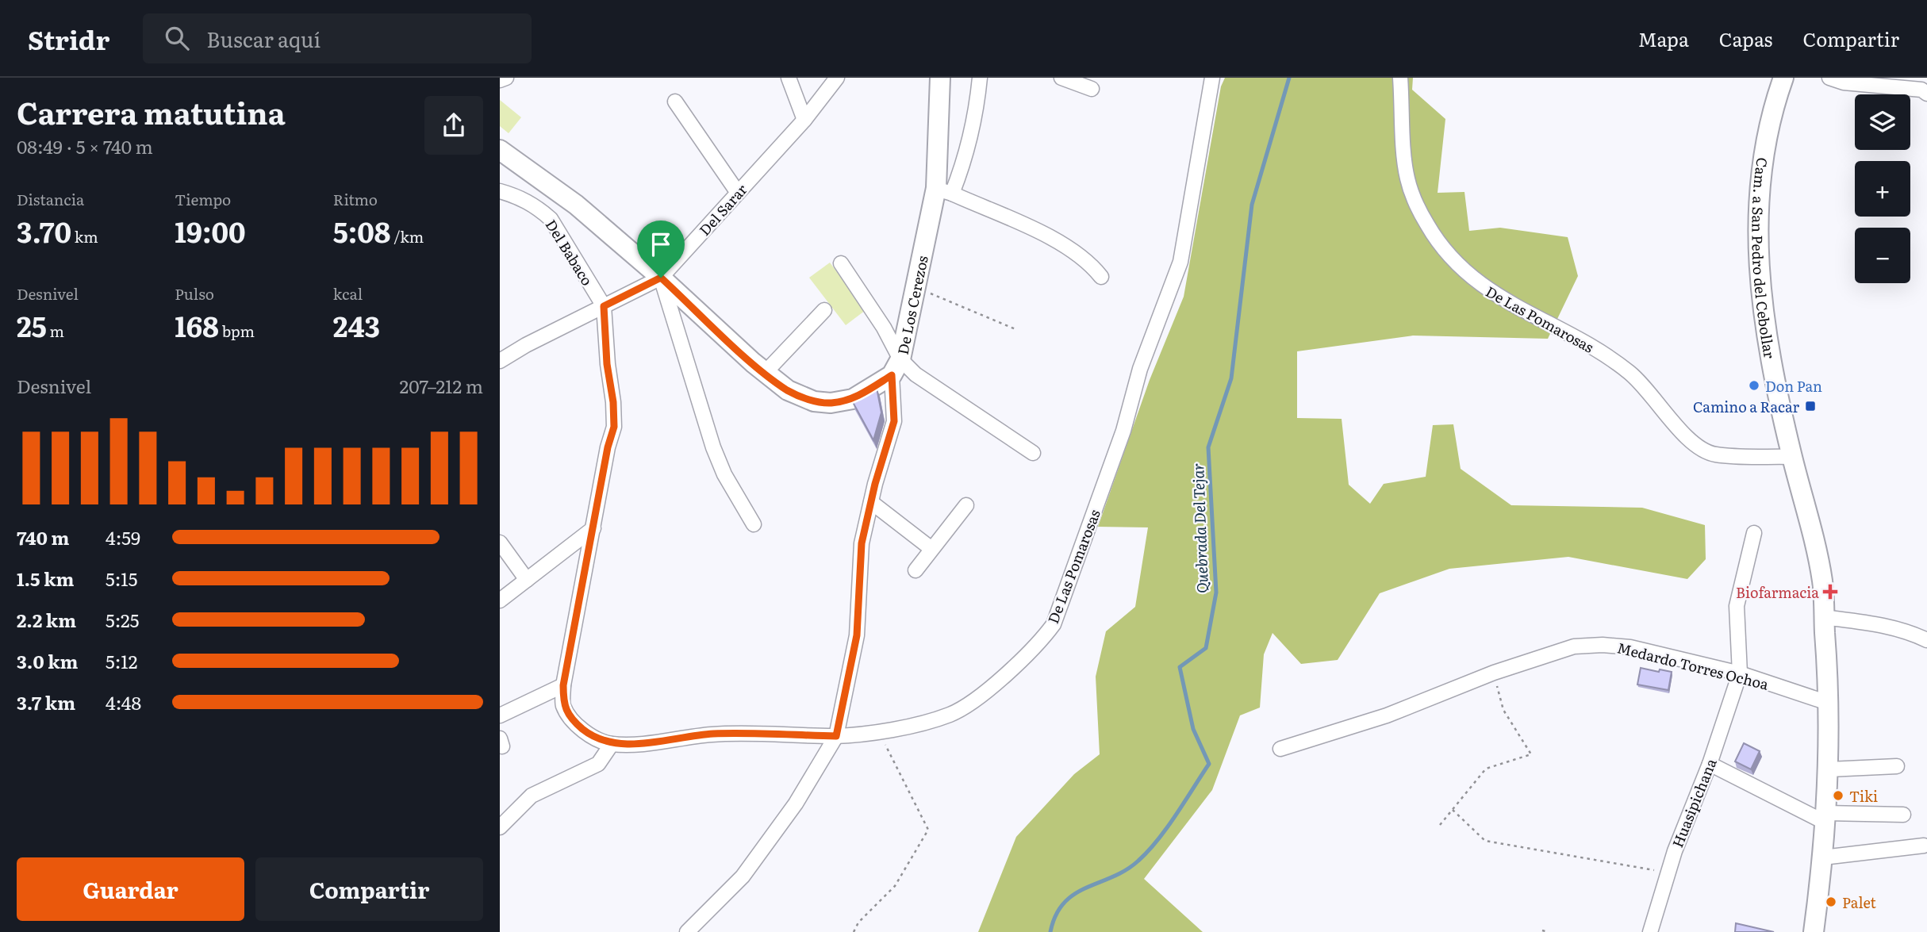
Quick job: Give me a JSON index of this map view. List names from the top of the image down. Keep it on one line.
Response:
{"streets":{"street":["Del Sarar","Del Babaco","Cam. a San Pedro del Cebollar","De Los Cerezos","De Las Pomarosas","Medardo Torres Ochoa","Huasipichana"]},"crossings":[["Del Sarar","Del Babaco"],["Del Sarar","De Las Pomarosas"],["Del Babaco","De Las Pomarosas"],["Cam. a San Pedro del Cebollar","De Las Pomarosas"],["Cam. a San Pedro del Cebollar","Medardo Torres Ochoa"],["Medardo Torres Ochoa","Huasipichana"]],"water":["Quebrada Del Tejar"],"places":{"other":["Don Pan","Tiki","Palet"],"transit":["Camino a Racar"],"health":["Biofarmacia"]},"page":{"header":"Stridr","search":"Buscar aquí","nav":["Mapa","Capas","Compartir"],"heading":["Carrera matutina","08:49 · 5 × 740 m"],"map_buttons":["+","−"],"stats":[["Distancia","3.70 km"],["Tiempo","19:00"],["Ritmo","5:08 /km"],["Desnivel","25 m"],["Pulso","168 bpm"],["kcal","243"]],"chart":["Desnivel","207–212 m"],"list":[{"name":"740 m","note":"4:59"},{"name":"1.5 km","note":"5:15"},{"name":"2.2 km","note":"5:25"},{"name":"3.0 km","note":"5:12"},{"name":"3.7 km","note":"4:48"}],"buttons":["Guardar","Compartir"]}}
